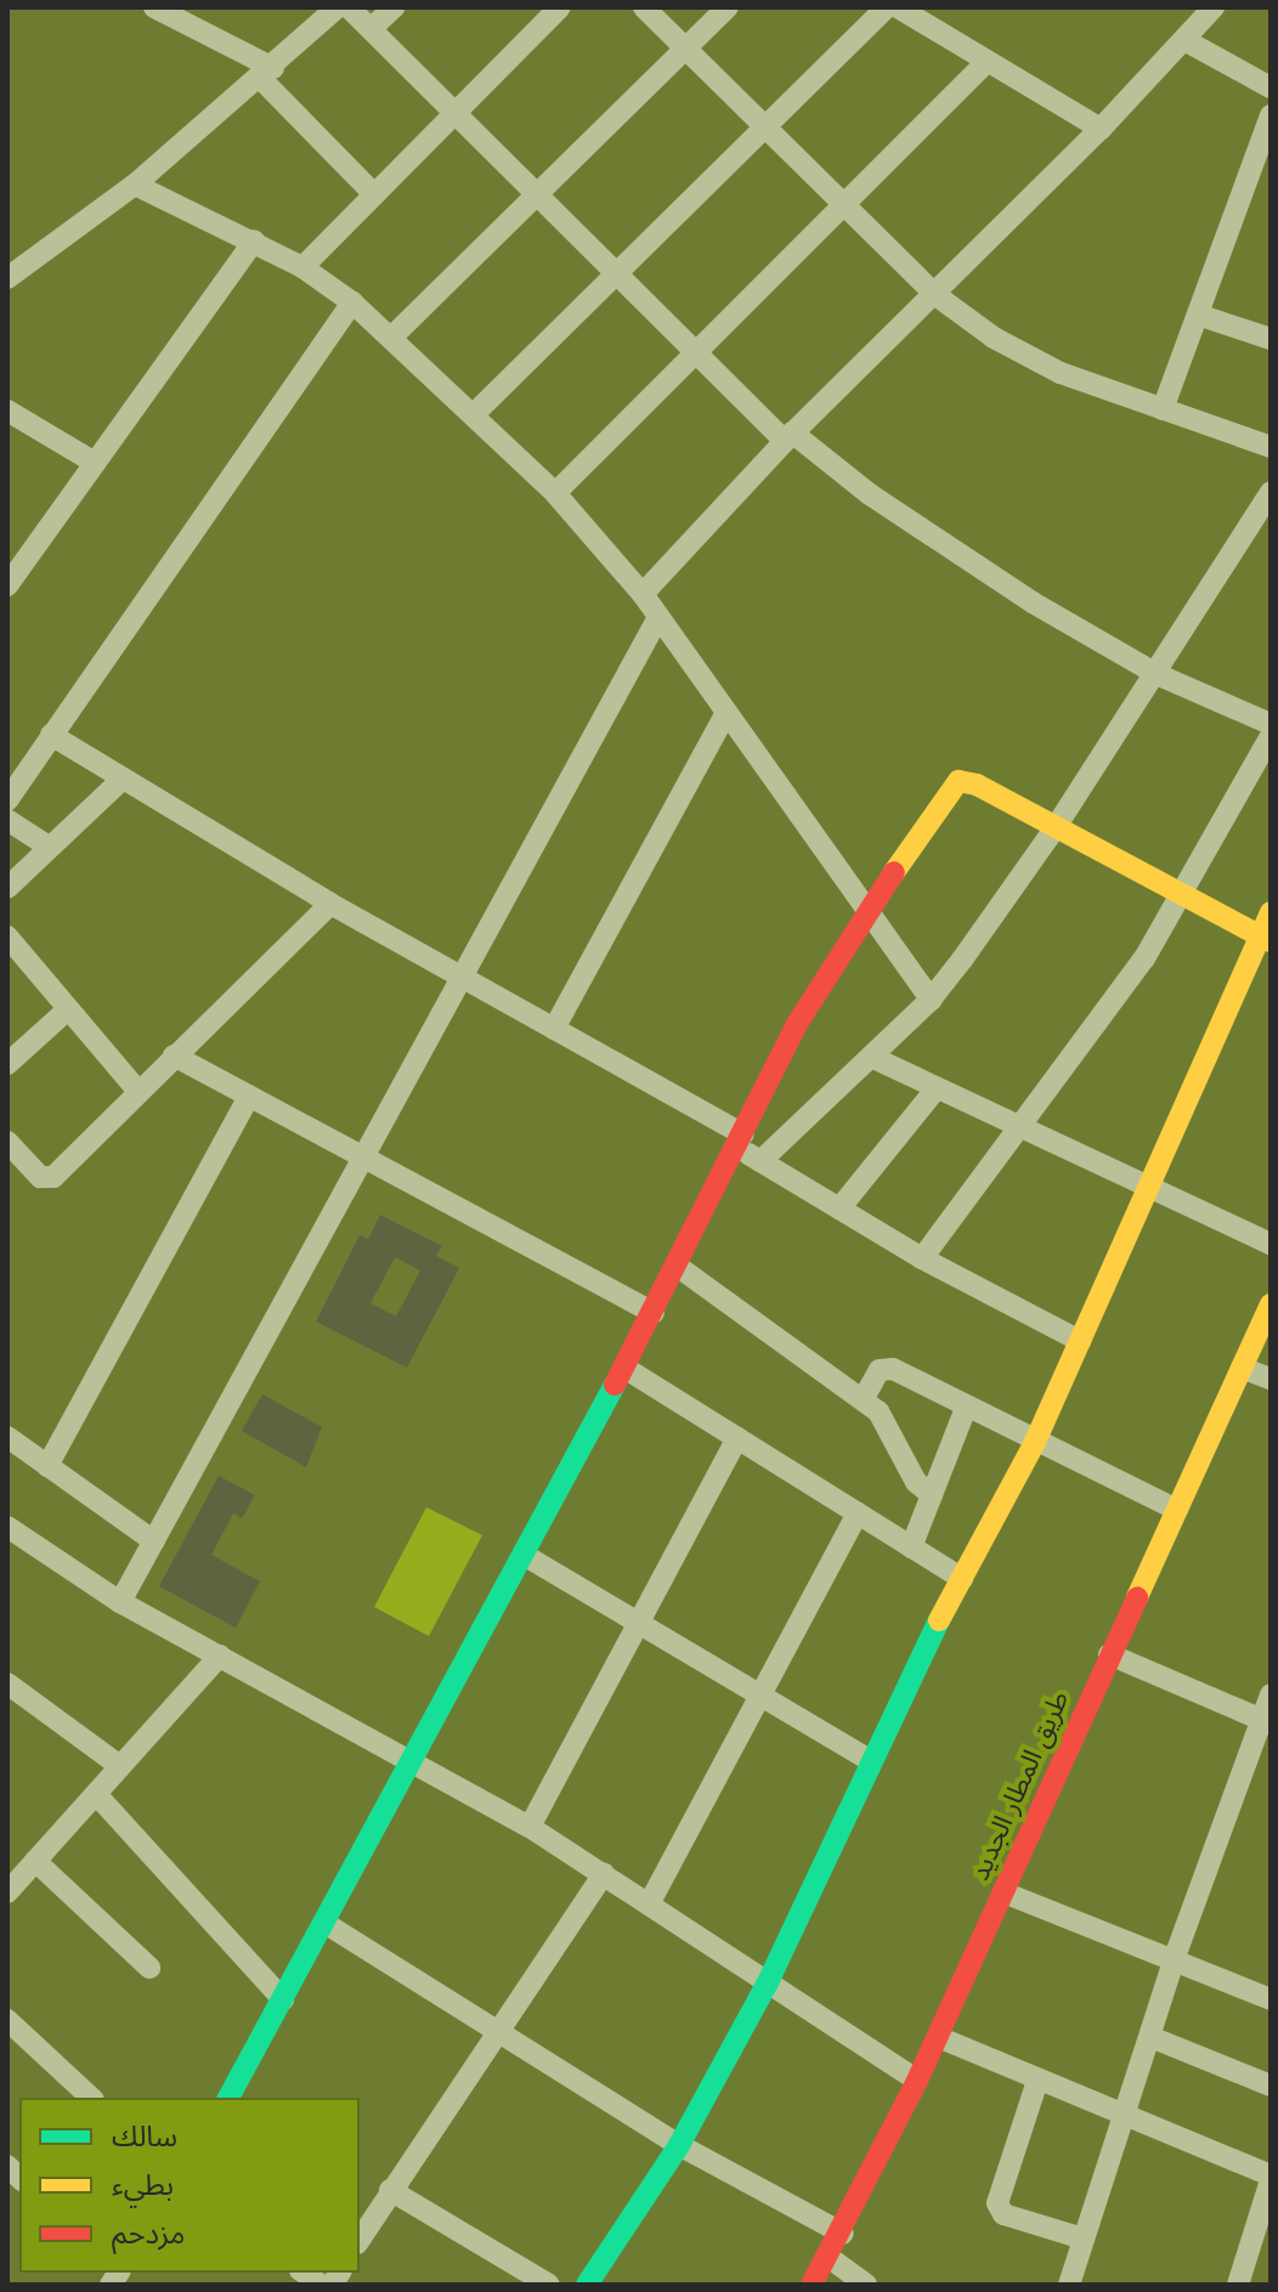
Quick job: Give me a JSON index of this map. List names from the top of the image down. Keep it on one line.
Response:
{"streets":{"street":["طريق المطار الجديد"]},"legend":["سالك","بطيء","مزدحم"]}
